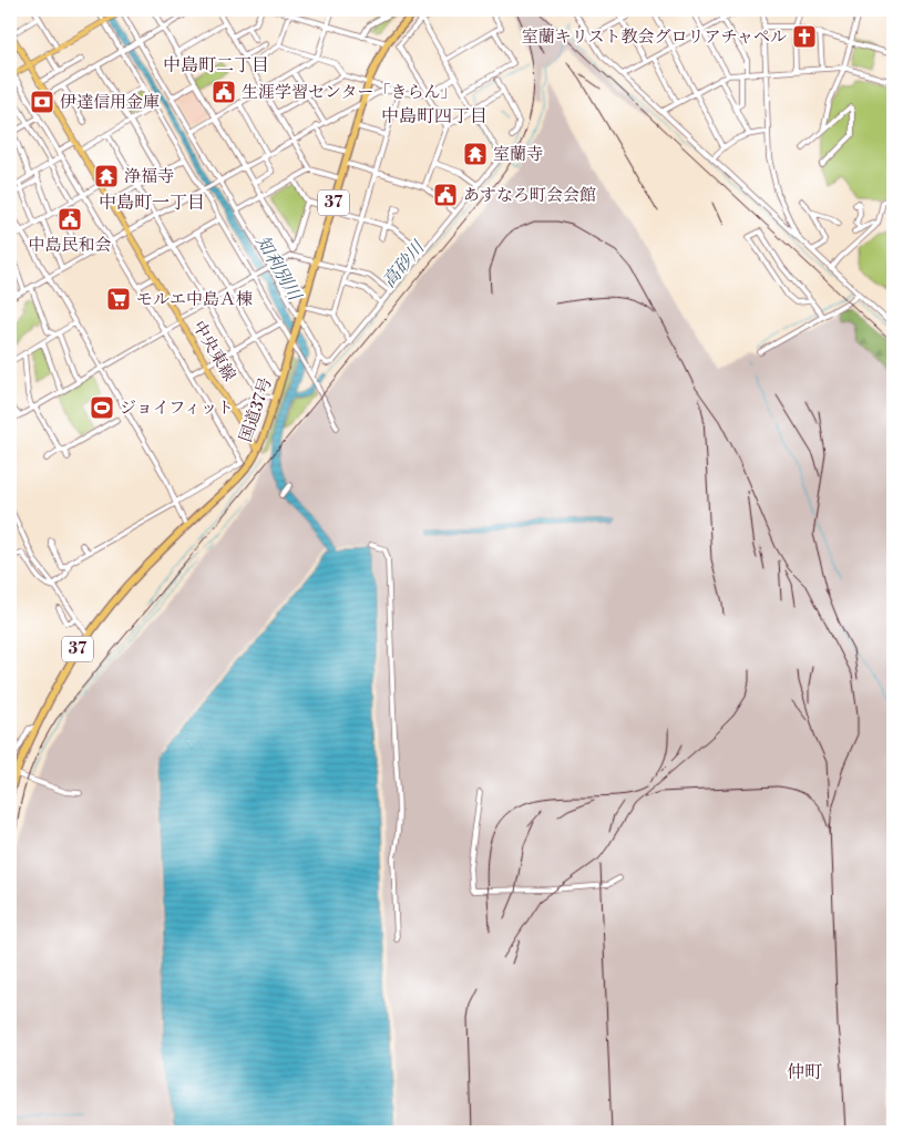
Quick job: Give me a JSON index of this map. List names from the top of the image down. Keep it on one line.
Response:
{"streets":{"highway":["37","国道37号"],"main road":["中央東線"]},"crossings":[["中央東線","国道37号"]],"districts":["中島町二丁目","中島町四丁目","中島町一丁目","仲町"],"water":["高砂川","知利別川"],"places":{"church":["室蘭キリスト教会グロリアチャペル"],"public building":["生涯学習センター「きらん」","あすなろ町会会館","中島民和会"],"bank":["伊達信用金庫"],"temple":["室蘭寺","浄福寺"],"supermarket":["モルエ中島Ａ棟"],"sports":["ジョイフィット"]}}
